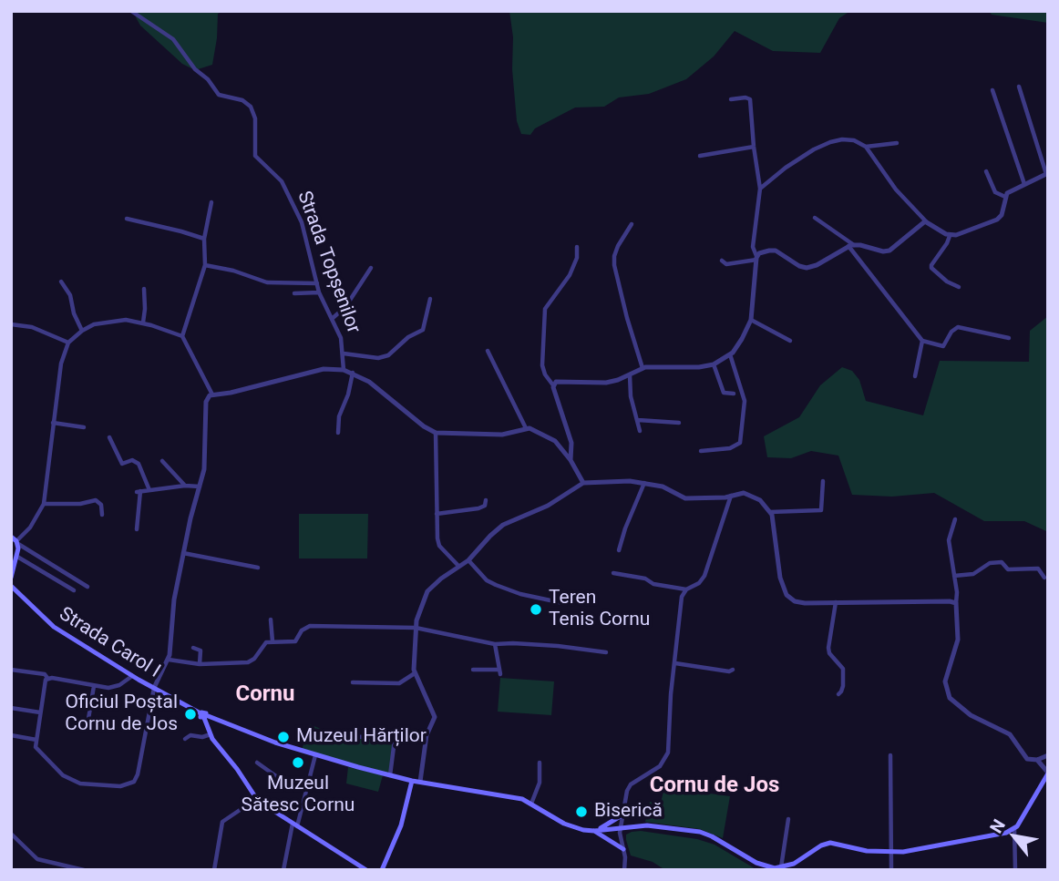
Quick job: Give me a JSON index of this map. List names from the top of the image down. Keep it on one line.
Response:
{"streets":{"main road":["Strada Carol I"],"street":["Strada Topșenilor"]},"districts":["Cornu","Cornu de Jos"],"places":["Teren Tenis Cornu","Oficiul Poștal Cornu de Jos","Muzeul Hărților","Muzeul Sătesc Cornu","Biserică"],"north":"top left"}
